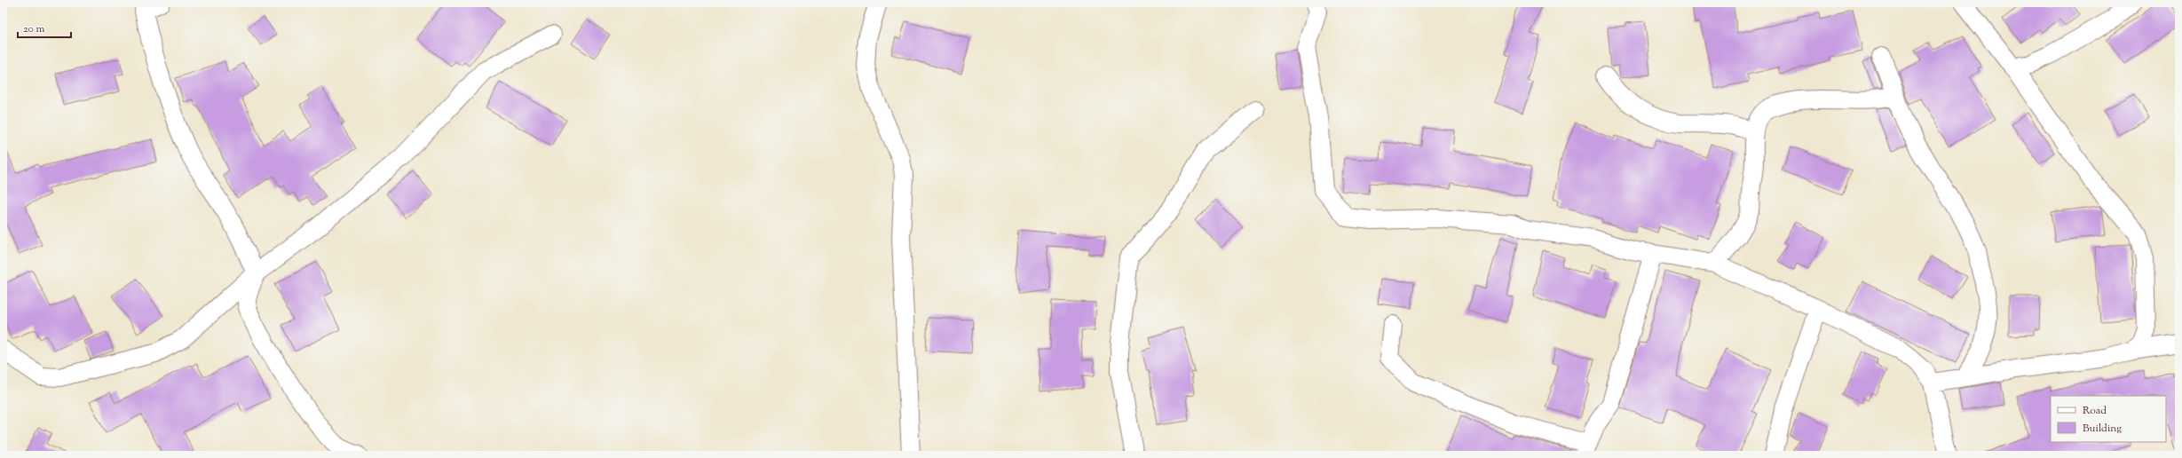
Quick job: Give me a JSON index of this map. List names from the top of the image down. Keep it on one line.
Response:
{"legend":["Road","Building"],"scale_bar":"20 m"}
